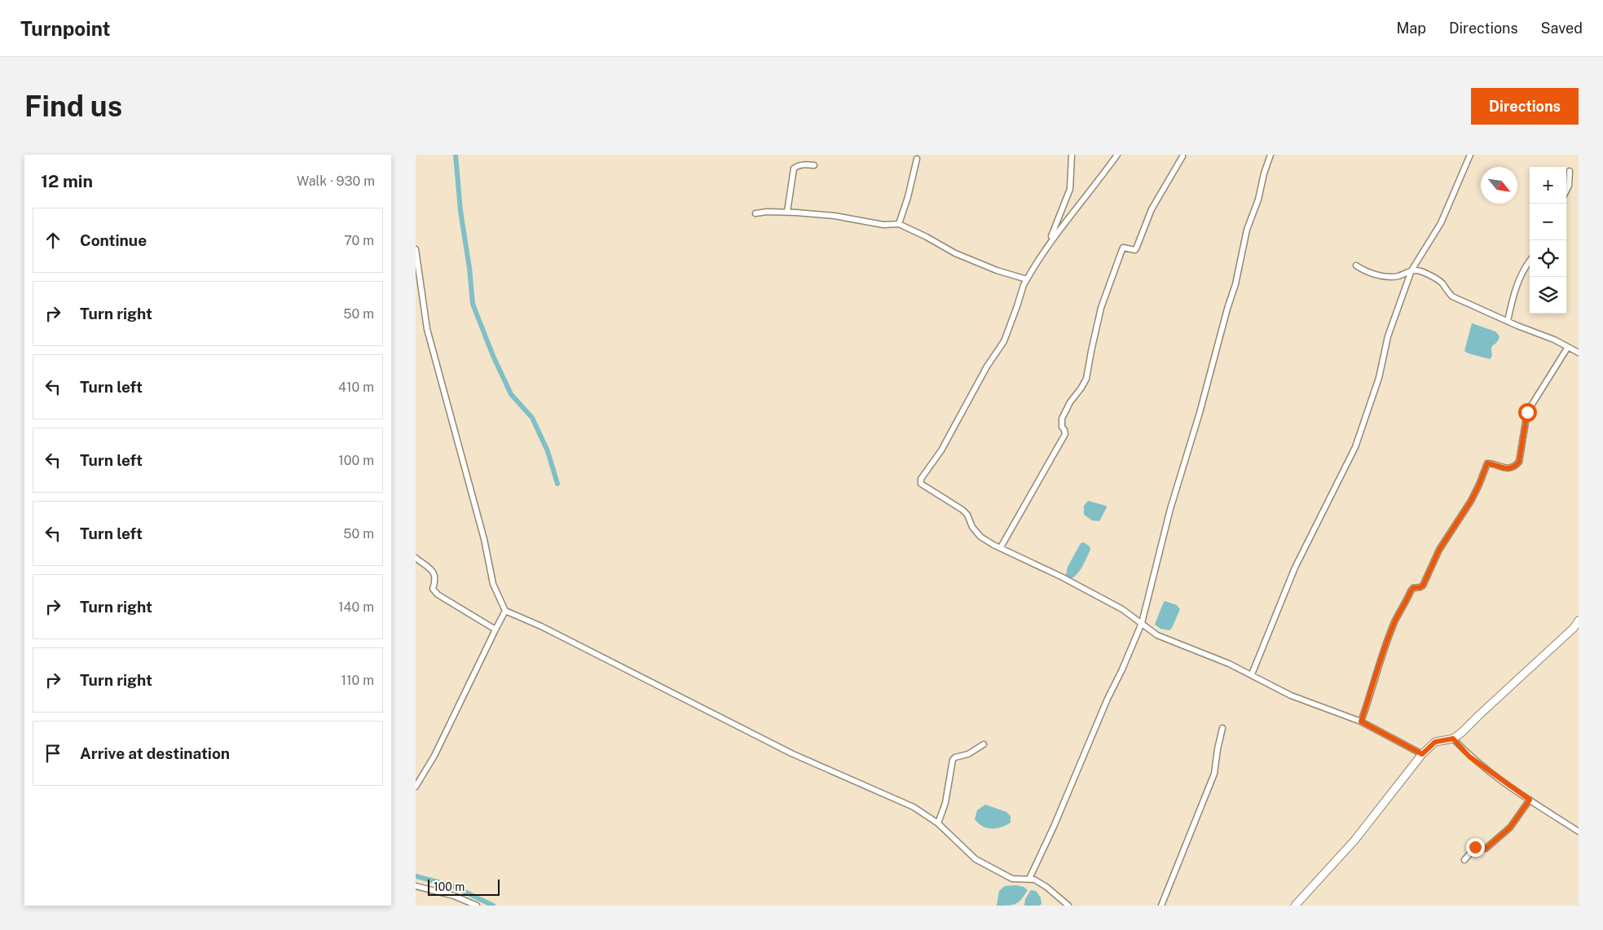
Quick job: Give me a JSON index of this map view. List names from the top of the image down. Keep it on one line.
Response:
{"scale_bar":"100 m","north":"bottom right","page":{"header":"Turnpoint","nav":["Map","Directions","Saved"],"buttons":"Directions","title":"Find us","heading":["12 min","Walk · 930 m"],"map_buttons":["+","−"],"list":[["Continue","70 m"],["Turn right","50 m"],["Turn left","410 m"],["Turn left","100 m"],["Turn left","50 m"],["Turn right","140 m"],["Turn right","110 m"],"Arrive at destination"],"scale":"100 m"}}
